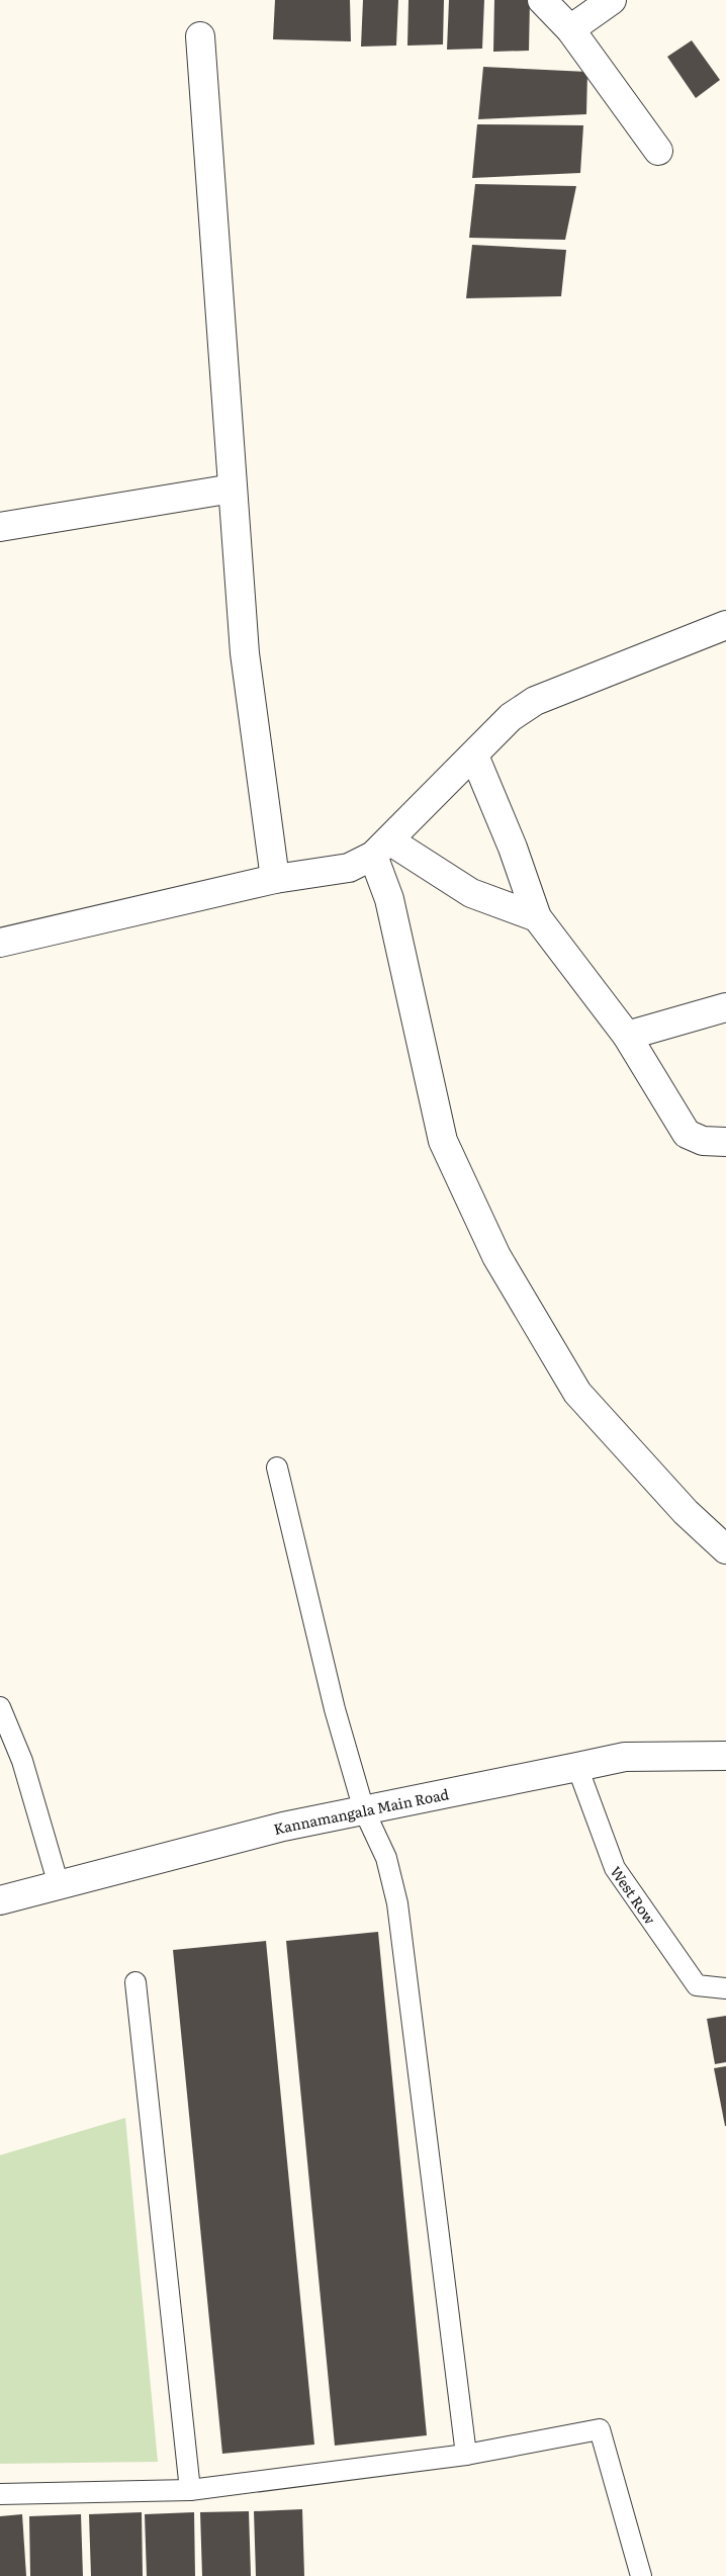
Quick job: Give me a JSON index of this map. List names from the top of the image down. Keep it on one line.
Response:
{"streets":{"street":["Kannamangala Main Road"],"lane":["West Row"]},"crossings":[["Kannamangala Main Road","West Row"]]}
